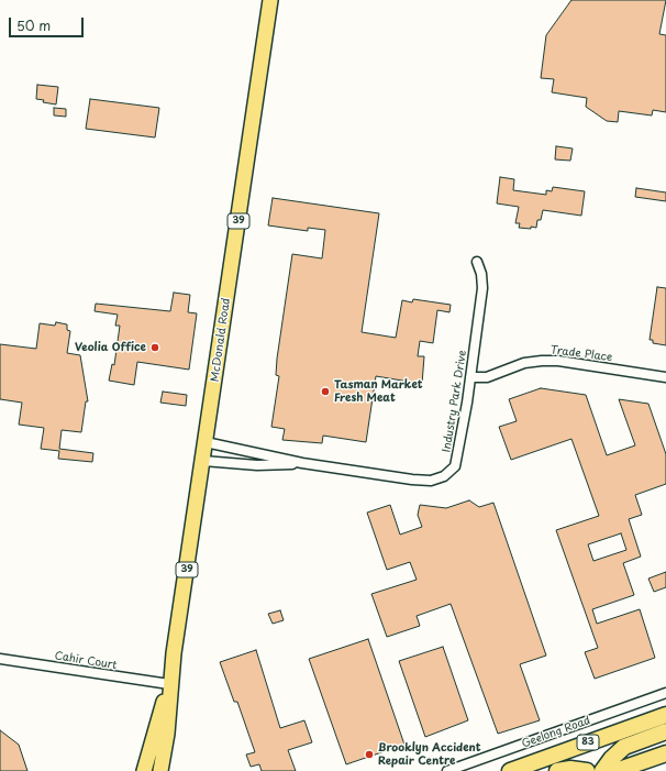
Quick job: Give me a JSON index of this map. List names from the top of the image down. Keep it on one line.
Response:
{"streets":{"highway":["Geelong Road","83"],"main road":["39","McDonald Road"],"street":["Trade Place","Industry Park Drive","Cahir Court"]},"crossings":[["McDonald Road","Industry Park Drive"],["McDonald Road","Cahir Court"],["Trade Place","Industry Park Drive"]],"places":["Veolia Office","Tasman Market Fresh Meat","Brooklyn Accident Repair Centre"],"scale_bar":"50 m"}
